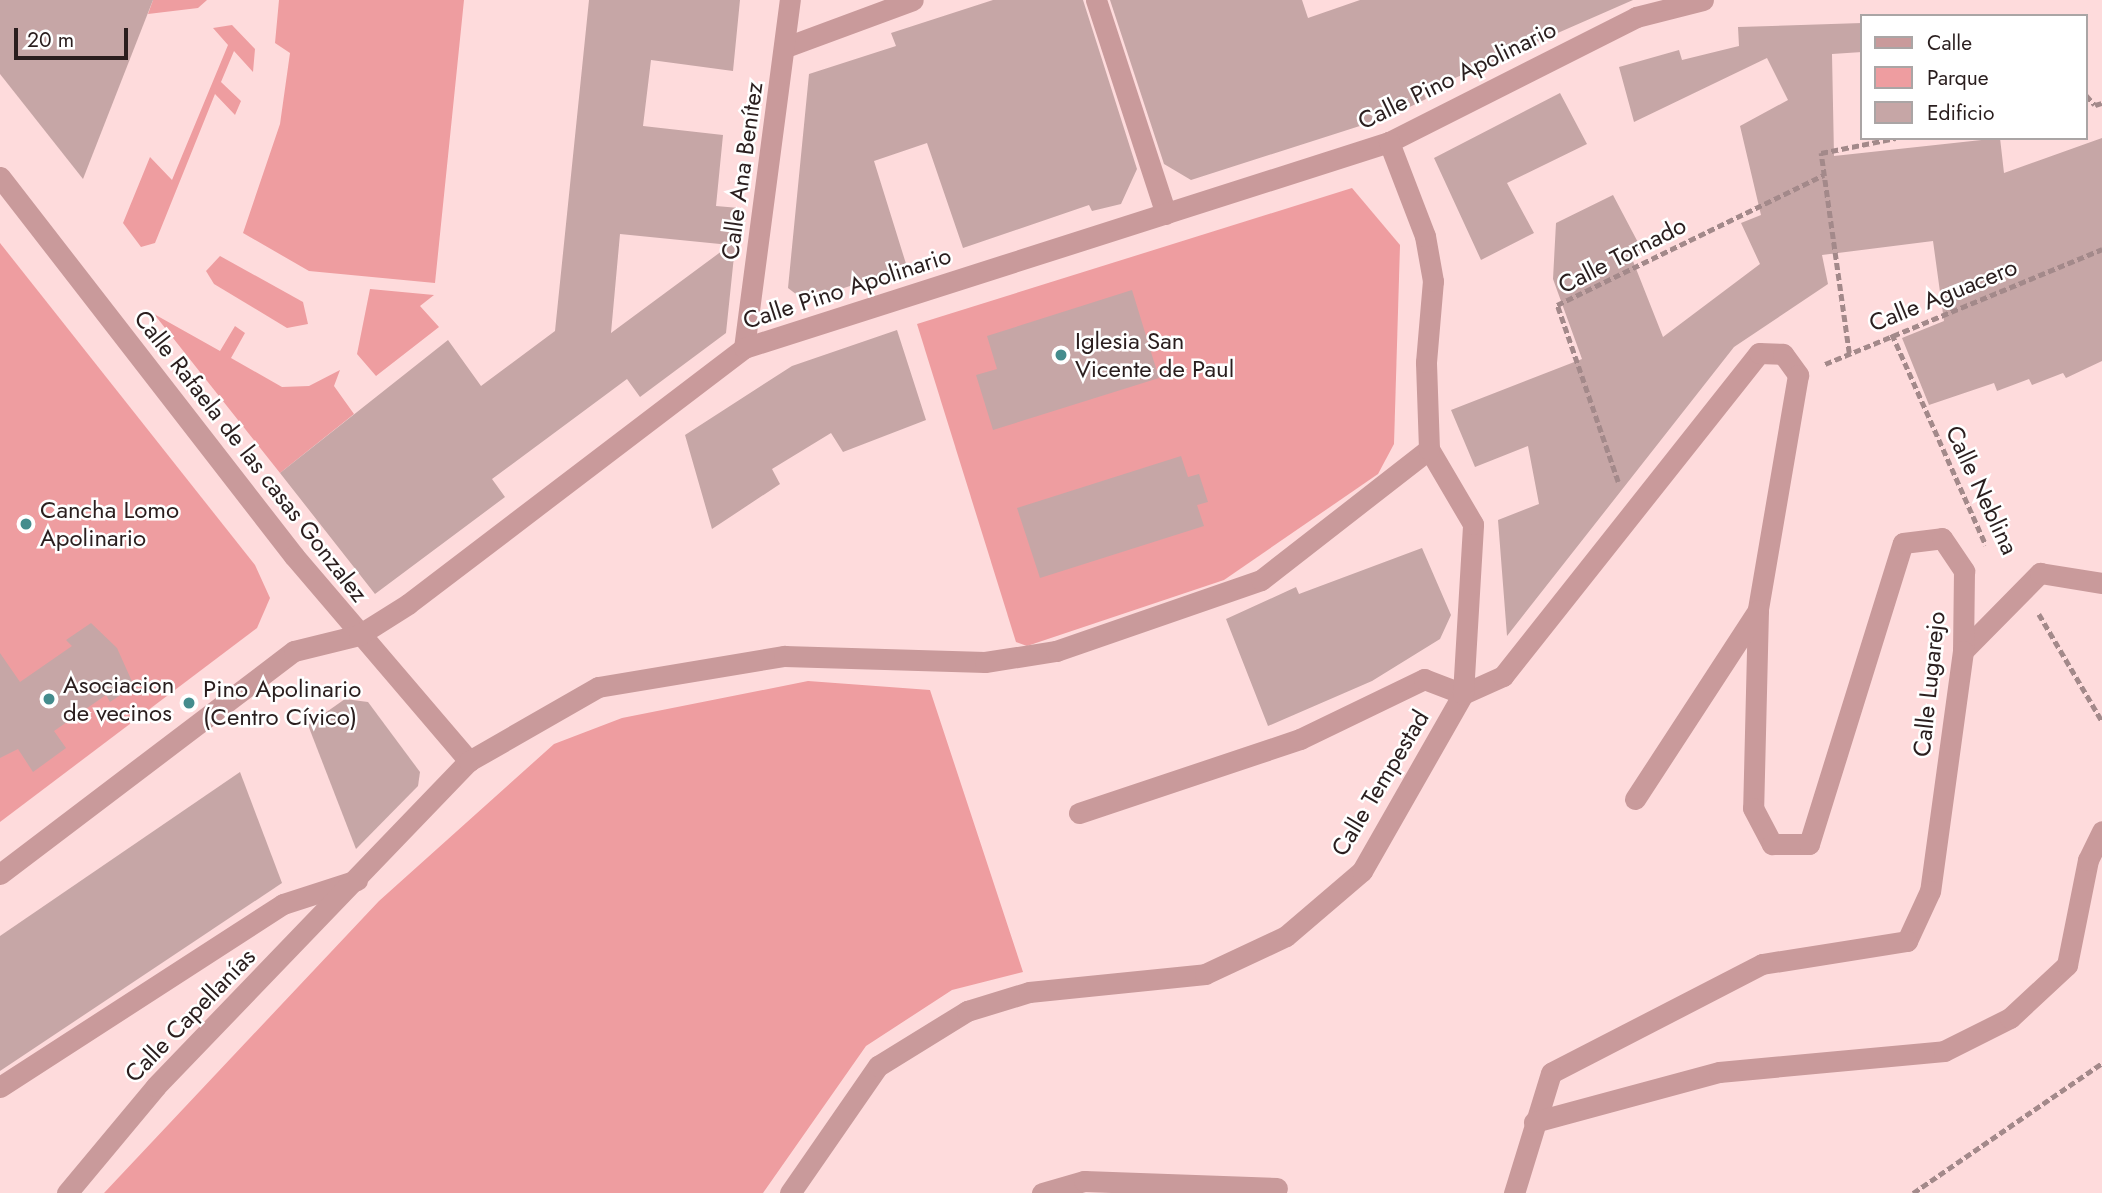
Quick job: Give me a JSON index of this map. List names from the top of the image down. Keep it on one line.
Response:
{"streets":{"street":["Calle Pino Apolinario","Calle Ana Benítez","Calle Rafaela de las casas Gonzalez","Calle Lugarejo","Calle Tempestad","Calle Capellanías"],"path":["Calle Tornado","Calle Aguacero","Calle Neblina"]},"crossings":[["Calle Pino Apolinario","Calle Ana Benítez"],["Calle Pino Apolinario","Calle Rafaela de las casas Gonzalez"],["Calle Pino Apolinario","Calle Tempestad"],["Calle Aguacero","Calle Neblina"],["Calle Aguacero","Calle Lugarejo"],["Calle Rafaela de las casas Gonzalez","Calle Capellanías"],["Calle Tempestad","Calle Capellanías"]],"places":["Iglesia San Vicente de Paul","Cancha Lomo Apolinario","Asociacion de vecinos","Pino Apolinario (Centro Cívico)"],"legend":["Calle","Parque","Edificio"],"scale_bar":"20 m"}
